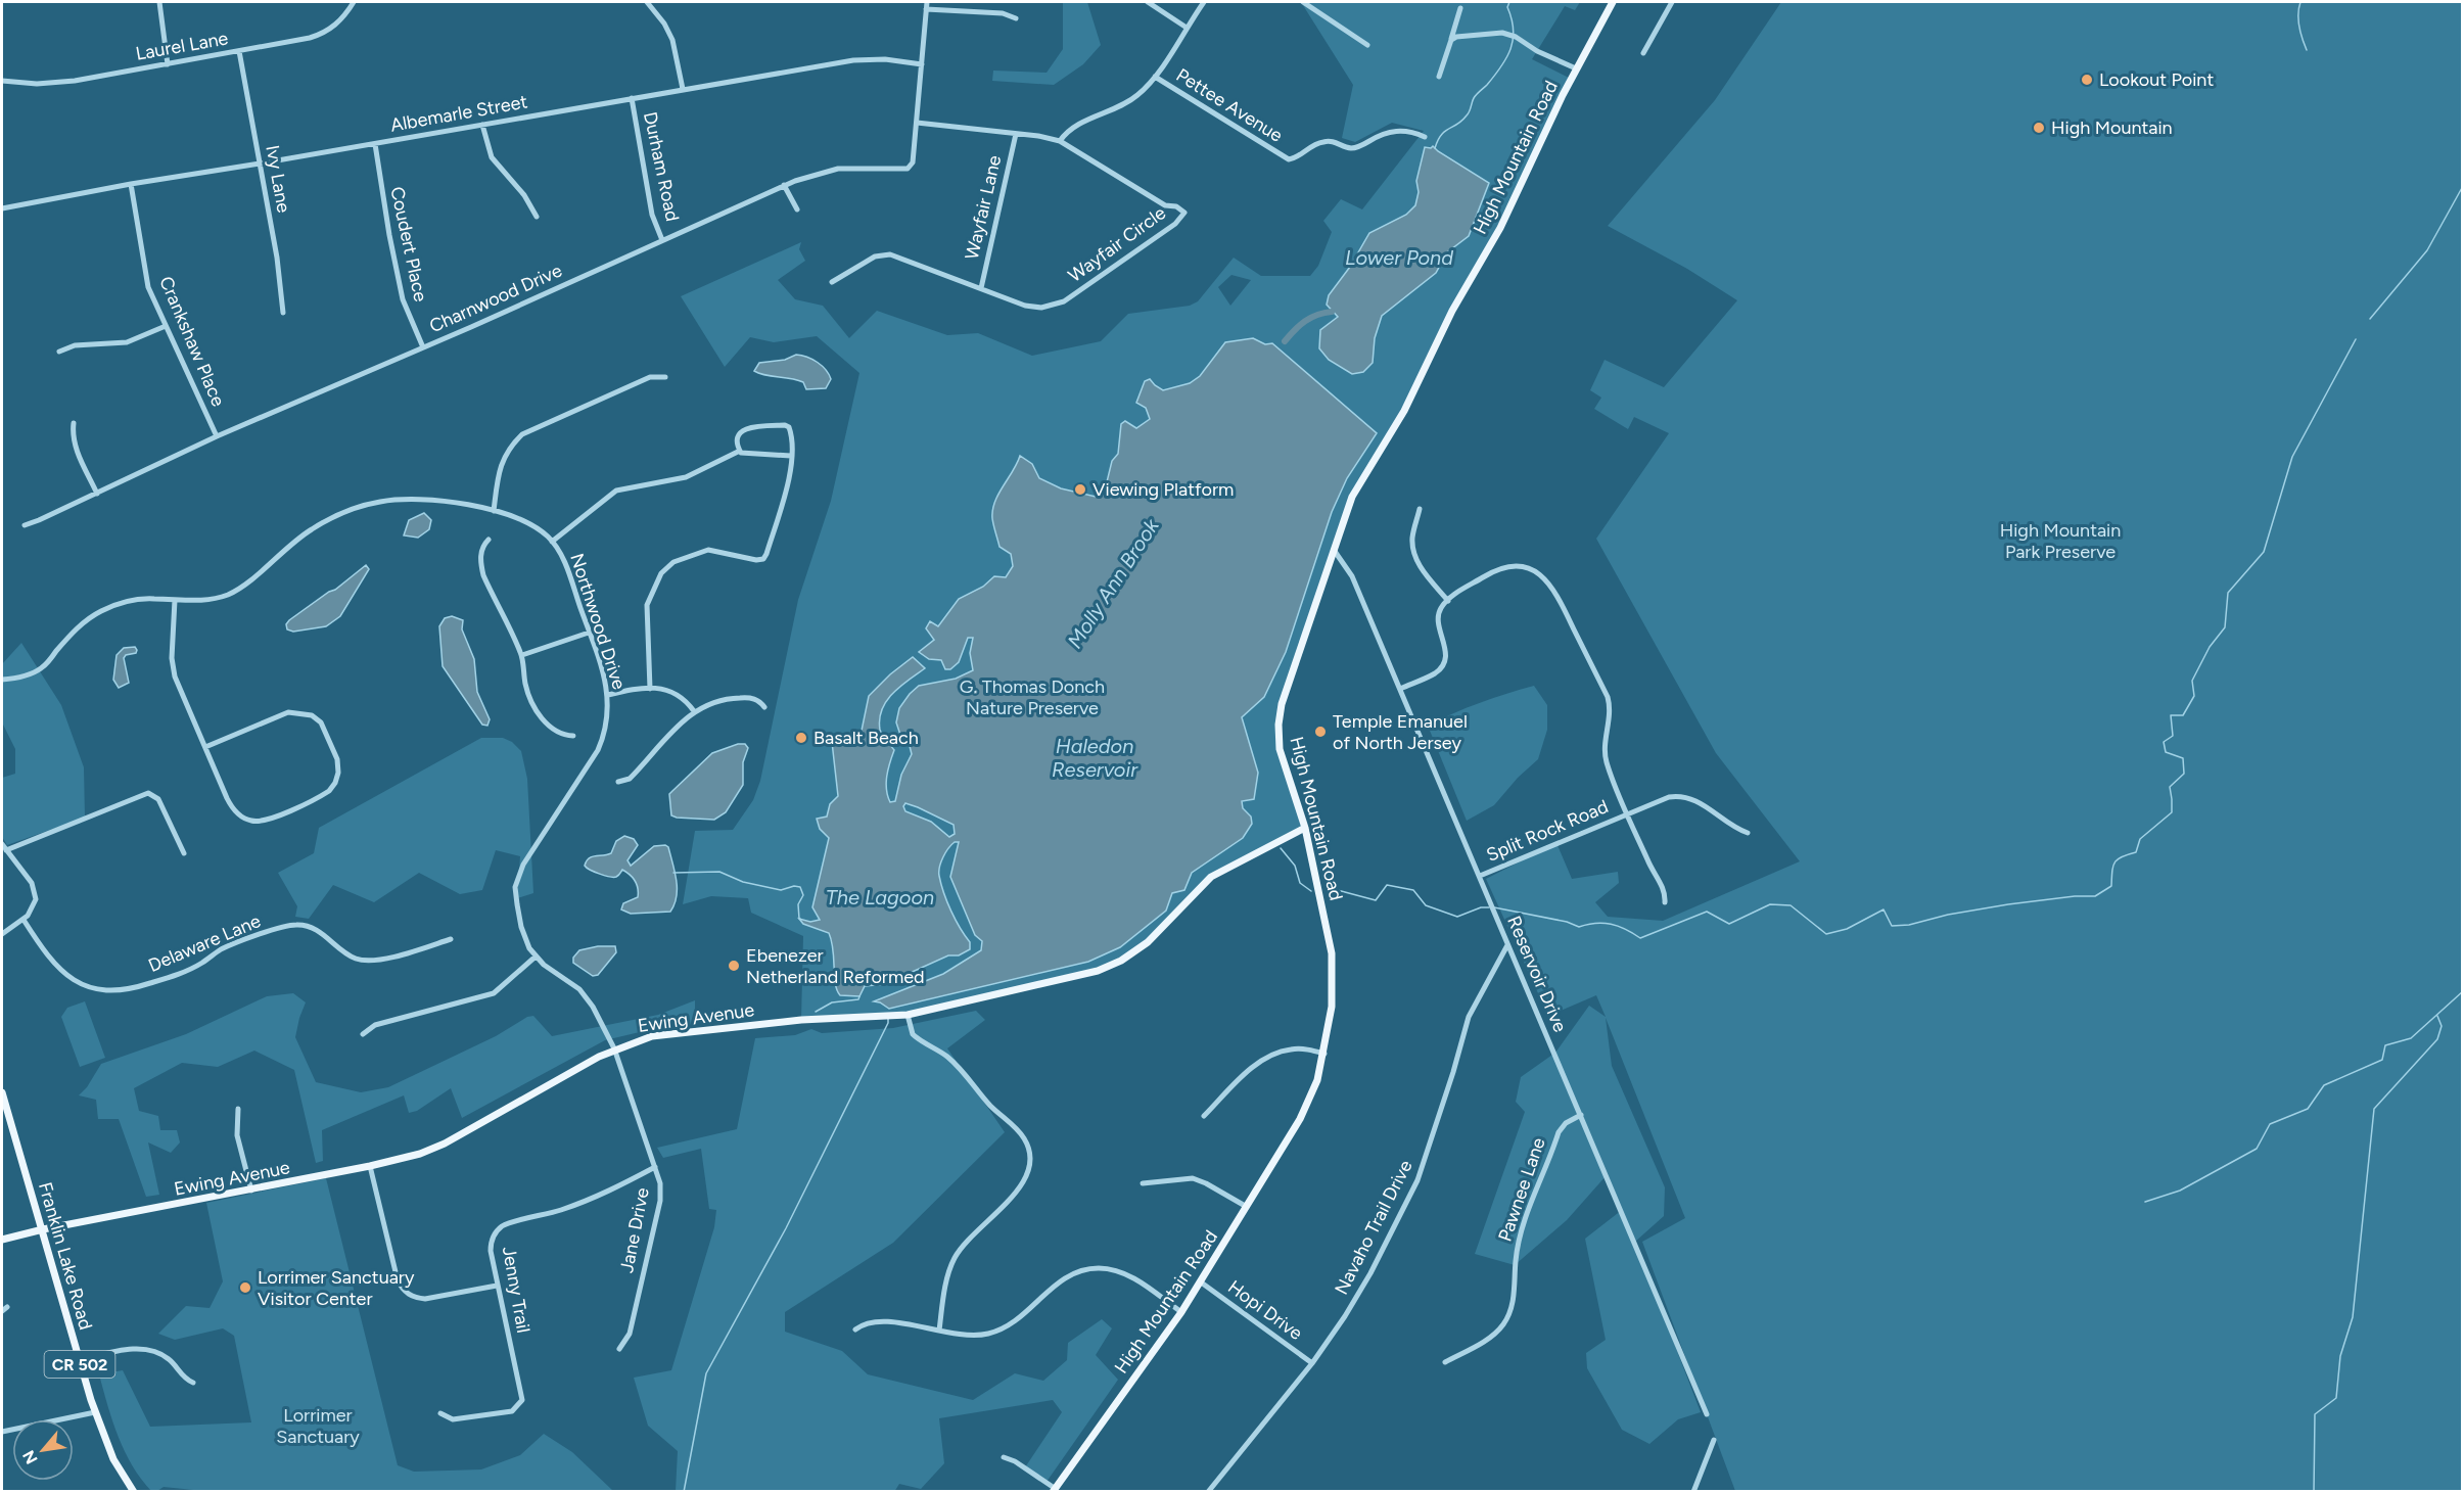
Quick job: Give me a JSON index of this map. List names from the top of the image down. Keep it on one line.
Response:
{"streets":{"main road":["High Mountain Road","Ewing Avenue","Franklin Lake Road","CR 502"],"street":["Laurel Lane","Pettee Avenue","Albemarle Street","Durham Road","Ivy Lane","Wayfair Lane","Coudert Place","Wayfair Circle","Charnwood Drive","Crankshaw Place","Northwood Drive","Split Rock Road","Delaware Lane","Reservoir Drive","Pawnee Lane","Navaho Trail Drive","Jane Drive","Jenny Trail","Hopi Drive"]},"crossings":[["Laurel Lane","Ivy Lane"],["Albemarle Street","Durham Road"],["Albemarle Street","Ivy Lane"],["Albemarle Street","Coudert Place"],["Albemarle Street","Charnwood Drive"],["Albemarle Street","Crankshaw Place"],["High Mountain Road","Reservoir Drive"],["High Mountain Road","Ewing Avenue"],["High Mountain Road","Hopi Drive"],["Durham Road","Charnwood Drive"],["Wayfair Lane","Wayfair Circle"],["Coudert Place","Charnwood Drive"],["Wayfair Circle","Charnwood Drive"],["Charnwood Drive","Crankshaw Place"],["Northwood Drive","Ewing Avenue"],["Northwood Drive","Jane Drive"],["Split Rock Road","Reservoir Drive"],["Reservoir Drive","Pawnee Lane"],["Reservoir Drive","Navaho Trail Drive"],["Ewing Avenue","Jane Drive"],["Ewing Avenue","Franklin Lake Road"],["Navaho Trail Drive","Hopi Drive"],["Jane Drive","Jenny Trail"]],"water":["Lower Pond","Molly Ann Brook","Haledon Reservoir","The Lagoon"],"parks":["High Mountain Park Preserve","G. Thomas Donch Nature Preserve","Lorrimer Sanctuary"],"places":["Lookout Point","High Mountain","Viewing Platform","Temple Emanuel of North Jersey","Basalt Beach","Ebenezer Netherland Reformed","Lorrimer Sanctuary Visitor Center"],"north":"bottom left"}
